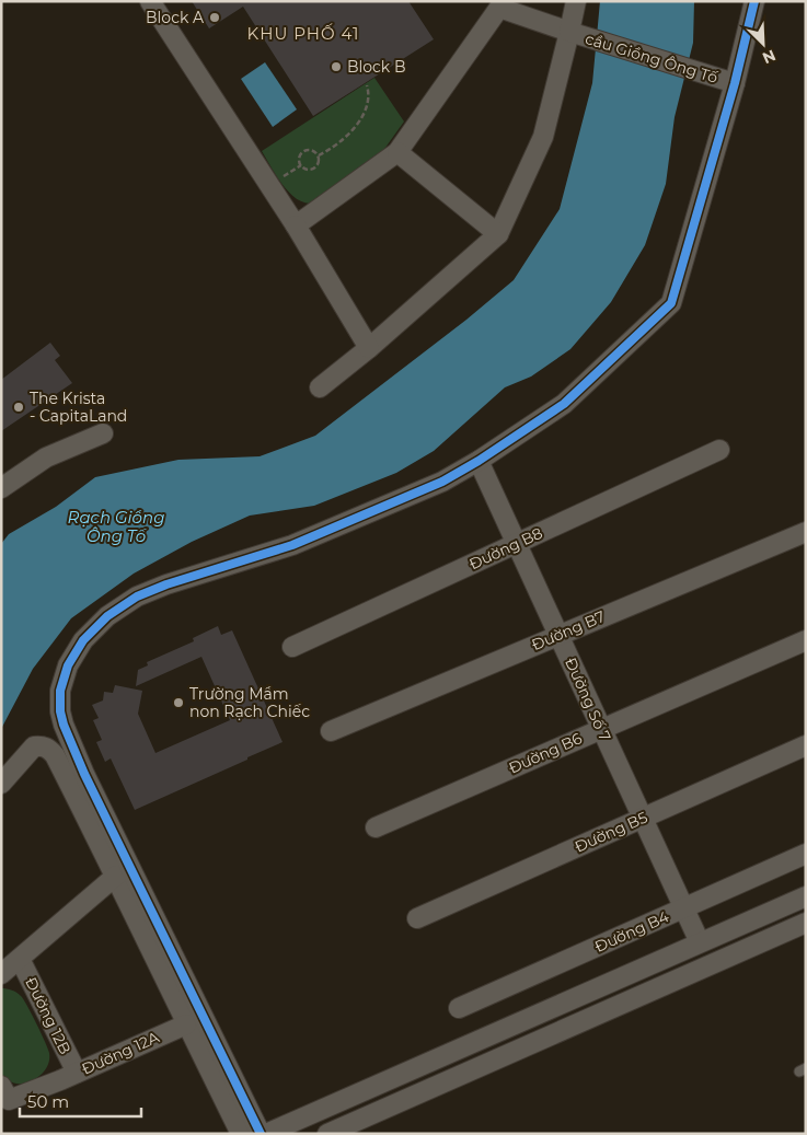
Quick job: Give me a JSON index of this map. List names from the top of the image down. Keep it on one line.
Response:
{"streets":{"street":["cầu Giồng Ông Tố","Đường B8","Đường B7","Đường Số 7","Đường B6","Đường B5","Đường B4","Đường 12B","Đường 12A"]},"crossings":[["Đường B8","Đường Số 7"],["Đường B7","Đường Số 7"],["Đường Số 7","Đường B6"],["Đường Số 7","Đường B5"],["Đường Số 7","Đường B4"],["Đường 12B","Đường 12A"]],"districts":["KHU PHỐ 41"],"water":["Rạch Giồng Ông Tố"],"places":["Block A","Block B","The Krista - CapitaLand","Trường Mầm non Rạch Chiếc"],"scale_bar":"50 m","north":"bottom right"}
